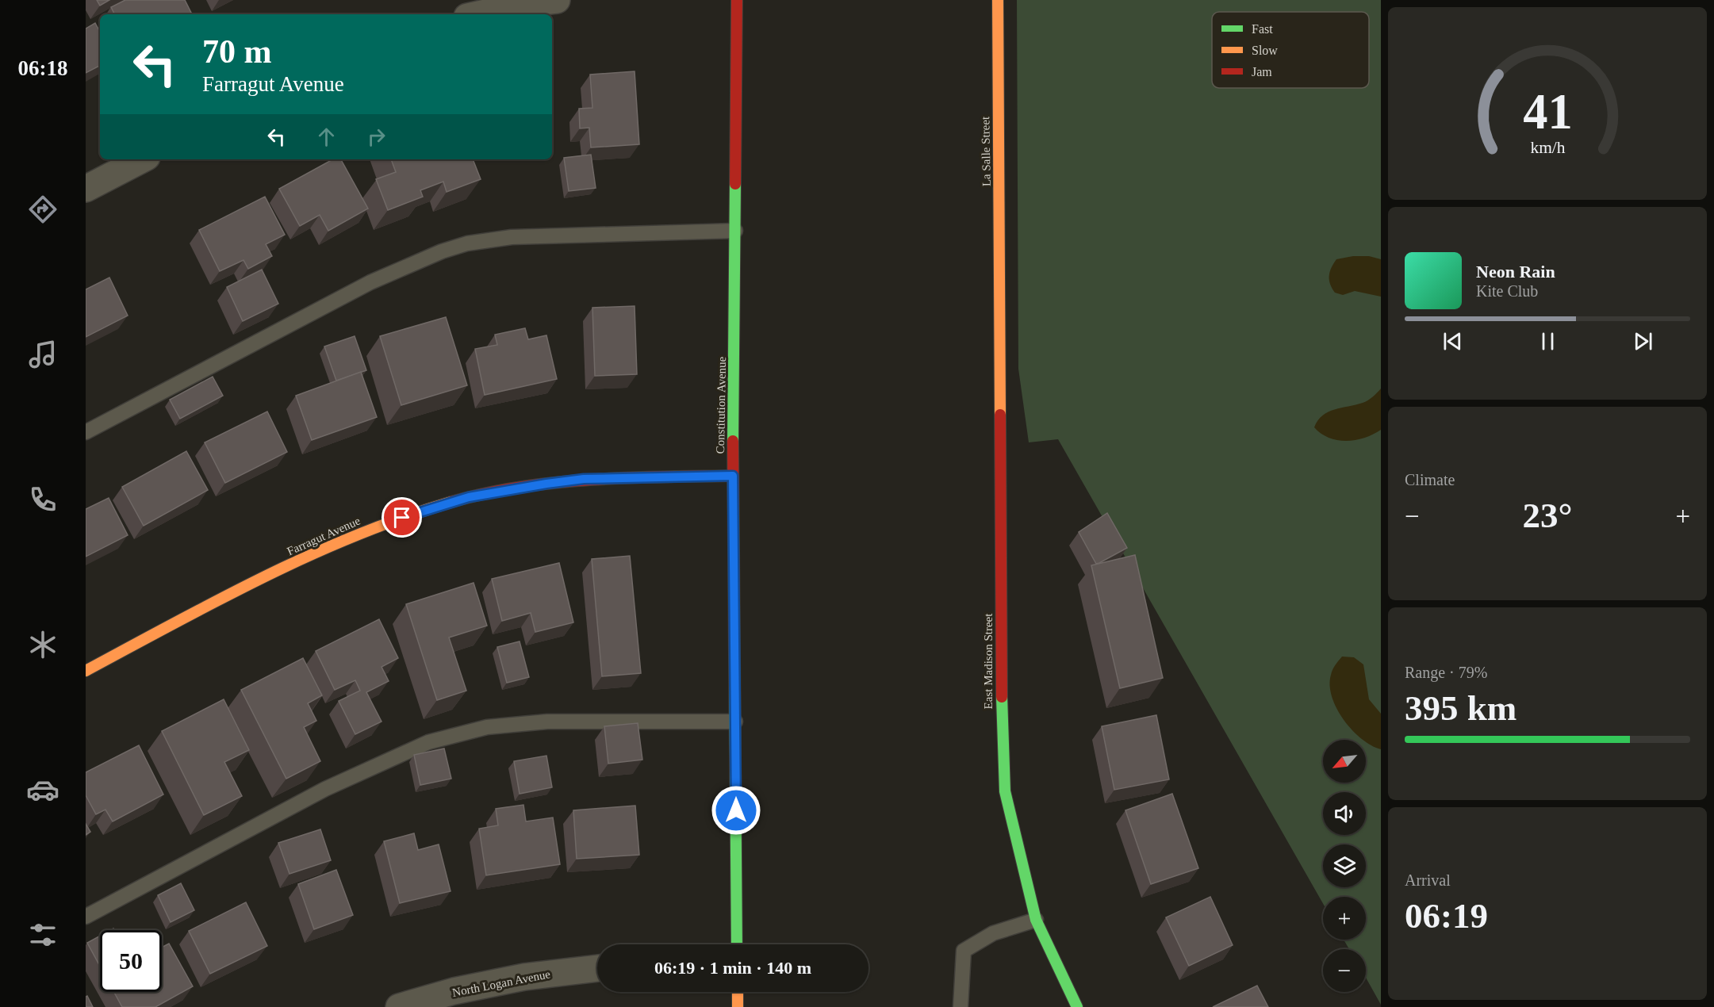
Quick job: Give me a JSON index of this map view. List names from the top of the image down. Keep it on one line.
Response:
{"streets":{"street":["La Salle Street","Constitution Avenue","Farragut Avenue","East Madison Street","North Logan Avenue"]},"crossings":[["La Salle Street","East Madison Street"],["Constitution Avenue","Farragut Avenue"]],"legend":["Fast","Slow","Jam"],"north":"bottom left","page":{"tabs":"06:18","turn":["70 m","Farragut Avenue"],"song":["Neon Rain","Kite Club"],"tile":["Climate",["Range · 79%","395 km"],["Arrival","06:19"]],"heat":["−","23°","+"],"map_buttons":["+","−"],"limit":"50","trip":"06:19 · 1 min · 140 m","gauge":["41","km/h"]}}
